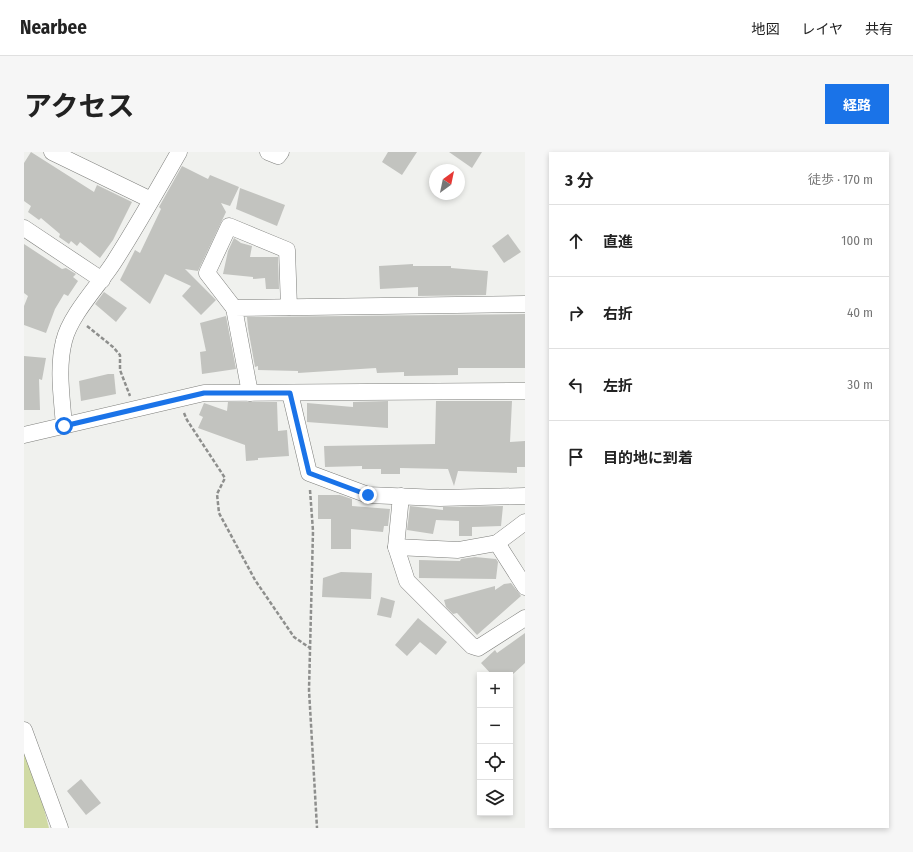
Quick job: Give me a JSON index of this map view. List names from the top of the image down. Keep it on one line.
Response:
{"north":"top right","page":{"header":"Nearbee","nav":["地図","レイヤ","共有"],"title":"アクセス","buttons":"経路","heading":["3 分","徒歩 · 170 m"],"list":[["直進","100 m"],["右折","40 m"],["左折","30 m"],"目的地に到着"],"map_buttons":["+","−"]}}
